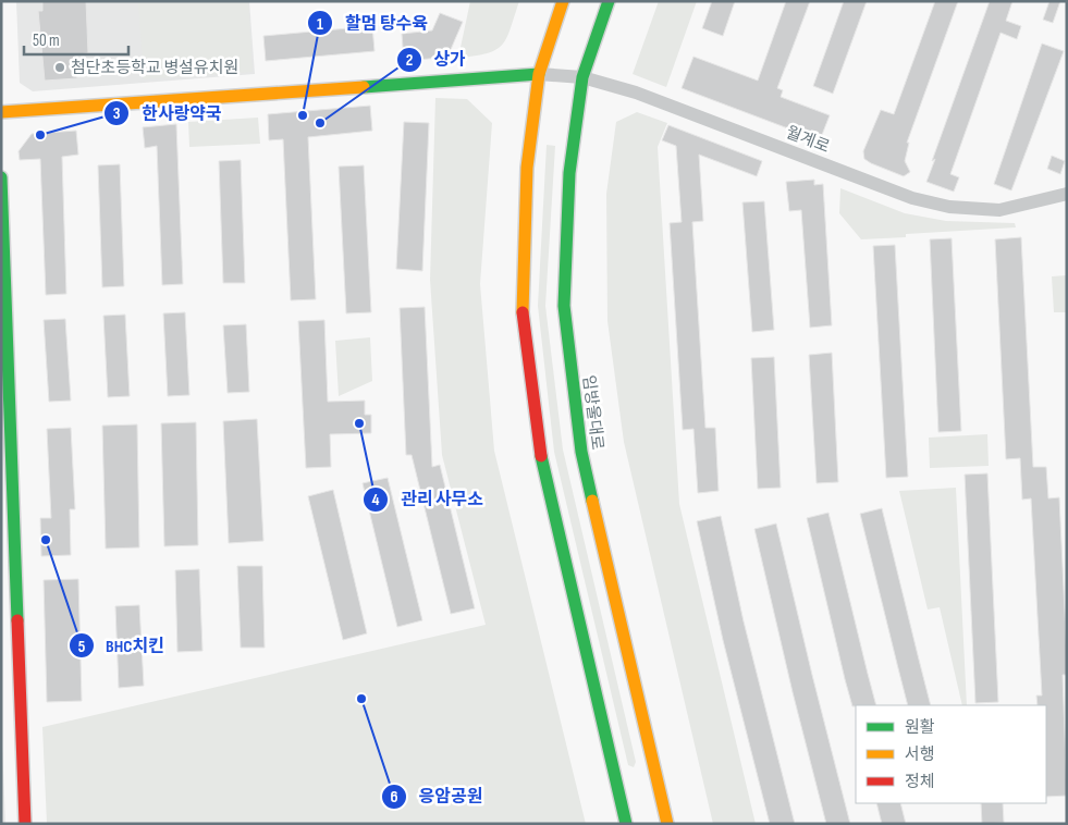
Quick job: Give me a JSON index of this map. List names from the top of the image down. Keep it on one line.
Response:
{"streets":{"main road":["임방울대로"],"street":["월계로"]},"crossings":[["월계로","임방울대로"]],"places":["첨단초등학교 병설유치원","할멈 탕수육","상가","한사랑약국","관리 사무소","BHC치킨","응암공원"],"legend":["원활","서행","정체"],"scale_bar":"50 m"}
